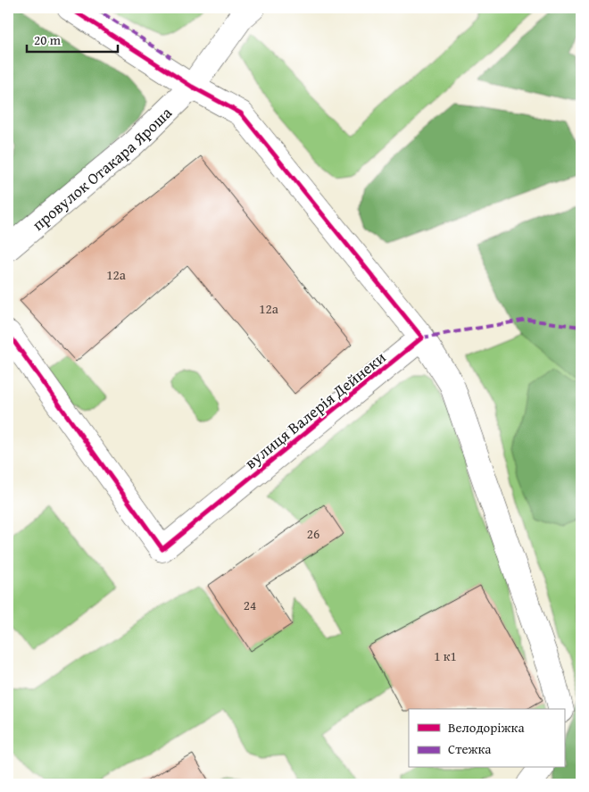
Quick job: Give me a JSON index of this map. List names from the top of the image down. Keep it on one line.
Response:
{"streets":{"street":["провулок Отакара Яроша","вулиця Валерія Дейнеки"]},"house_numbers":["12а","12а","26","24","1 к1"],"legend":["Велодоріжка","Стежка"],"scale_bar":"20 m"}
